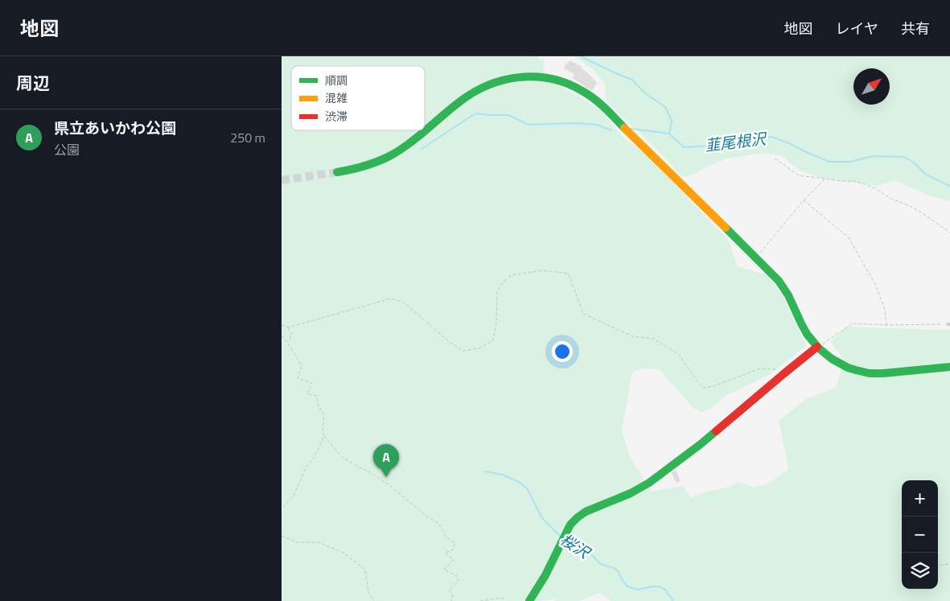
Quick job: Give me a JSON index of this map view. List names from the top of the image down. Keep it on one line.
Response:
{"water":["韮尾根沢","桜沢"],"legend":["順調","混雑","渋滞"],"north":"top right","page":{"header":"地図","nav":["地図","レイヤ","共有"],"heading":"周辺","list":[{"mark":"A","name":"県立あいかわ公園","note":"公園","value":"250 m"}],"pins":"A","map_buttons":["+","−"]}}
